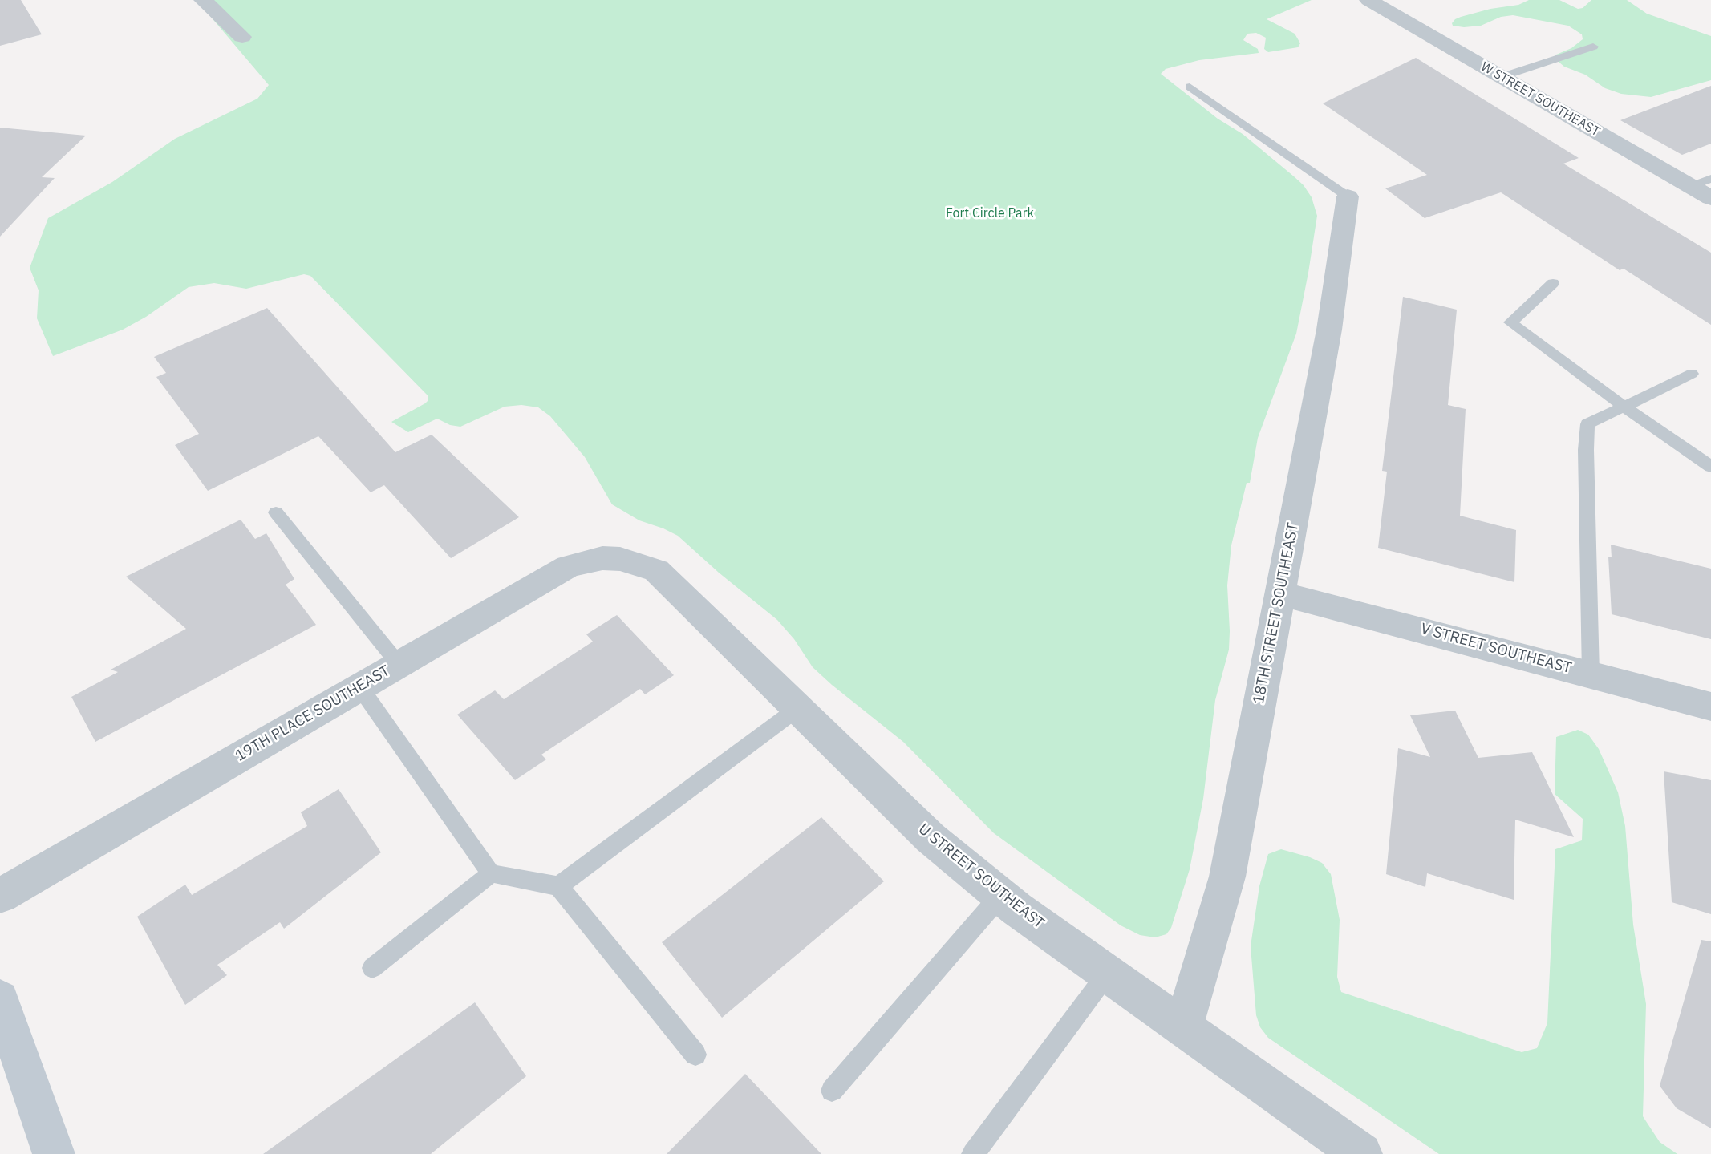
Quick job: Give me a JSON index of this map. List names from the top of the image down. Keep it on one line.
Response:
{"streets":{"street":["W STREET SOUTHEAST","18TH STREET SOUTHEAST","V STREET SOUTHEAST","19TH PLACE SOUTHEAST","U STREET SOUTHEAST"]},"crossings":[["18TH STREET SOUTHEAST","V STREET SOUTHEAST"],["18TH STREET SOUTHEAST","U STREET SOUTHEAST"],["19TH PLACE SOUTHEAST","U STREET SOUTHEAST"]],"parks":["Fort Circle Park"]}
